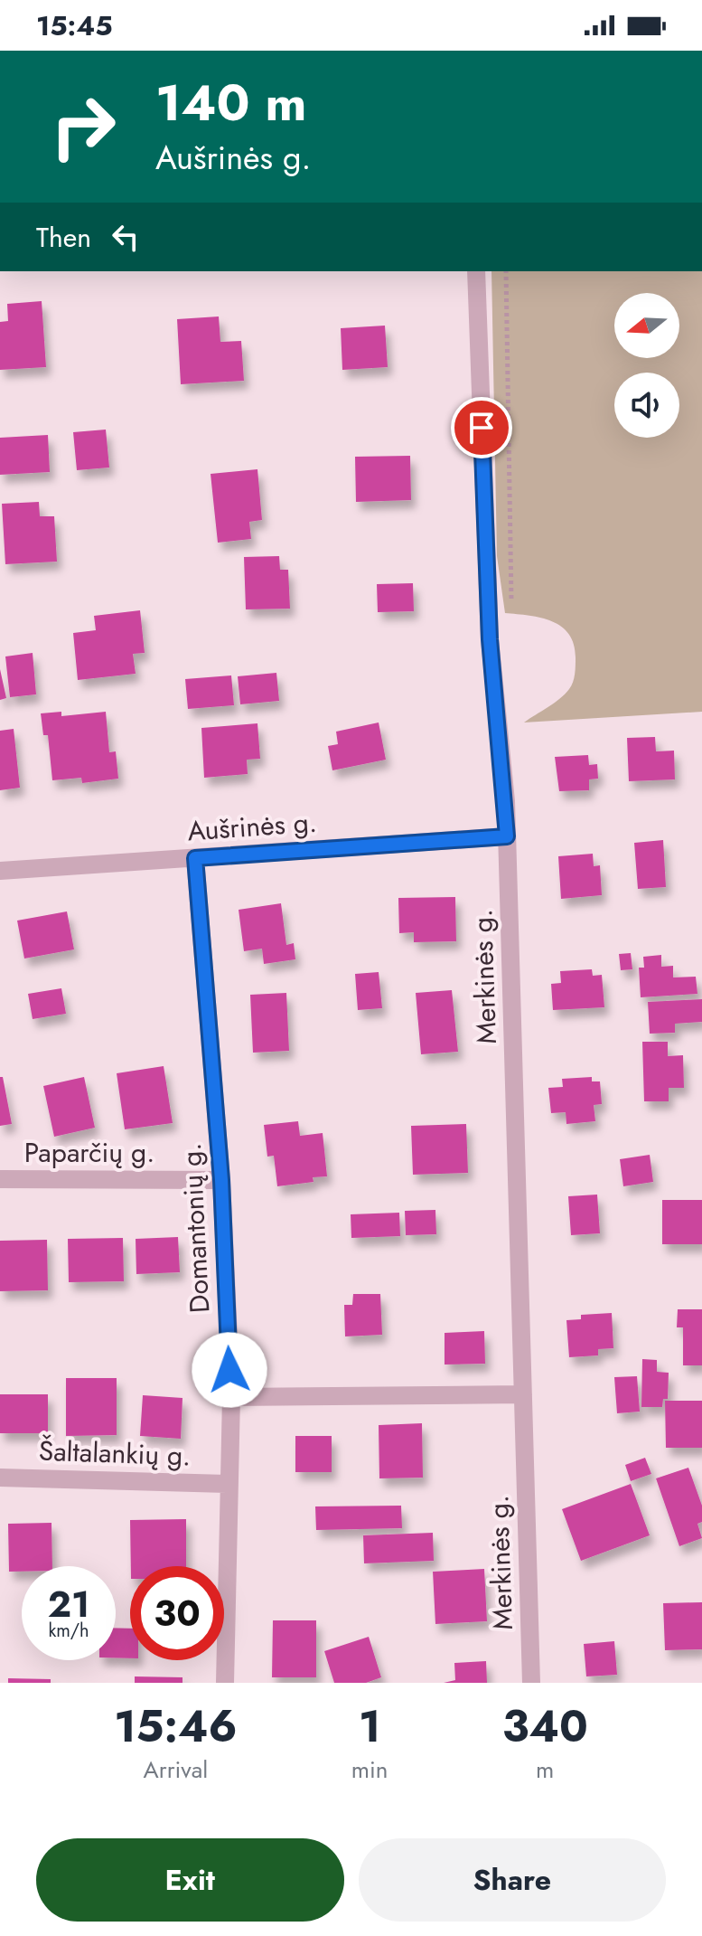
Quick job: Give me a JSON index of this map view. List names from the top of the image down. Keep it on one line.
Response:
{"streets":{"street":["Aušrinės g.","Merkinės g.","Paparčių g.","Domantonių g.","Šaltalankių g."]},"crossings":[["Aušrinės g.","Merkinės g."],["Aušrinės g.","Domantonių g."],["Paparčių g.","Domantonių g."],["Domantonių g.","Šaltalankių g."]],"north":"left","page":{"status":"15:45","turn":["140 m","Aušrinės g."],"then":"Then","speed":"21 km/h","limit":"30","eta":["15:46","Arrival","1","min","340","m"],"buttons":["Exit","Share"]}}
